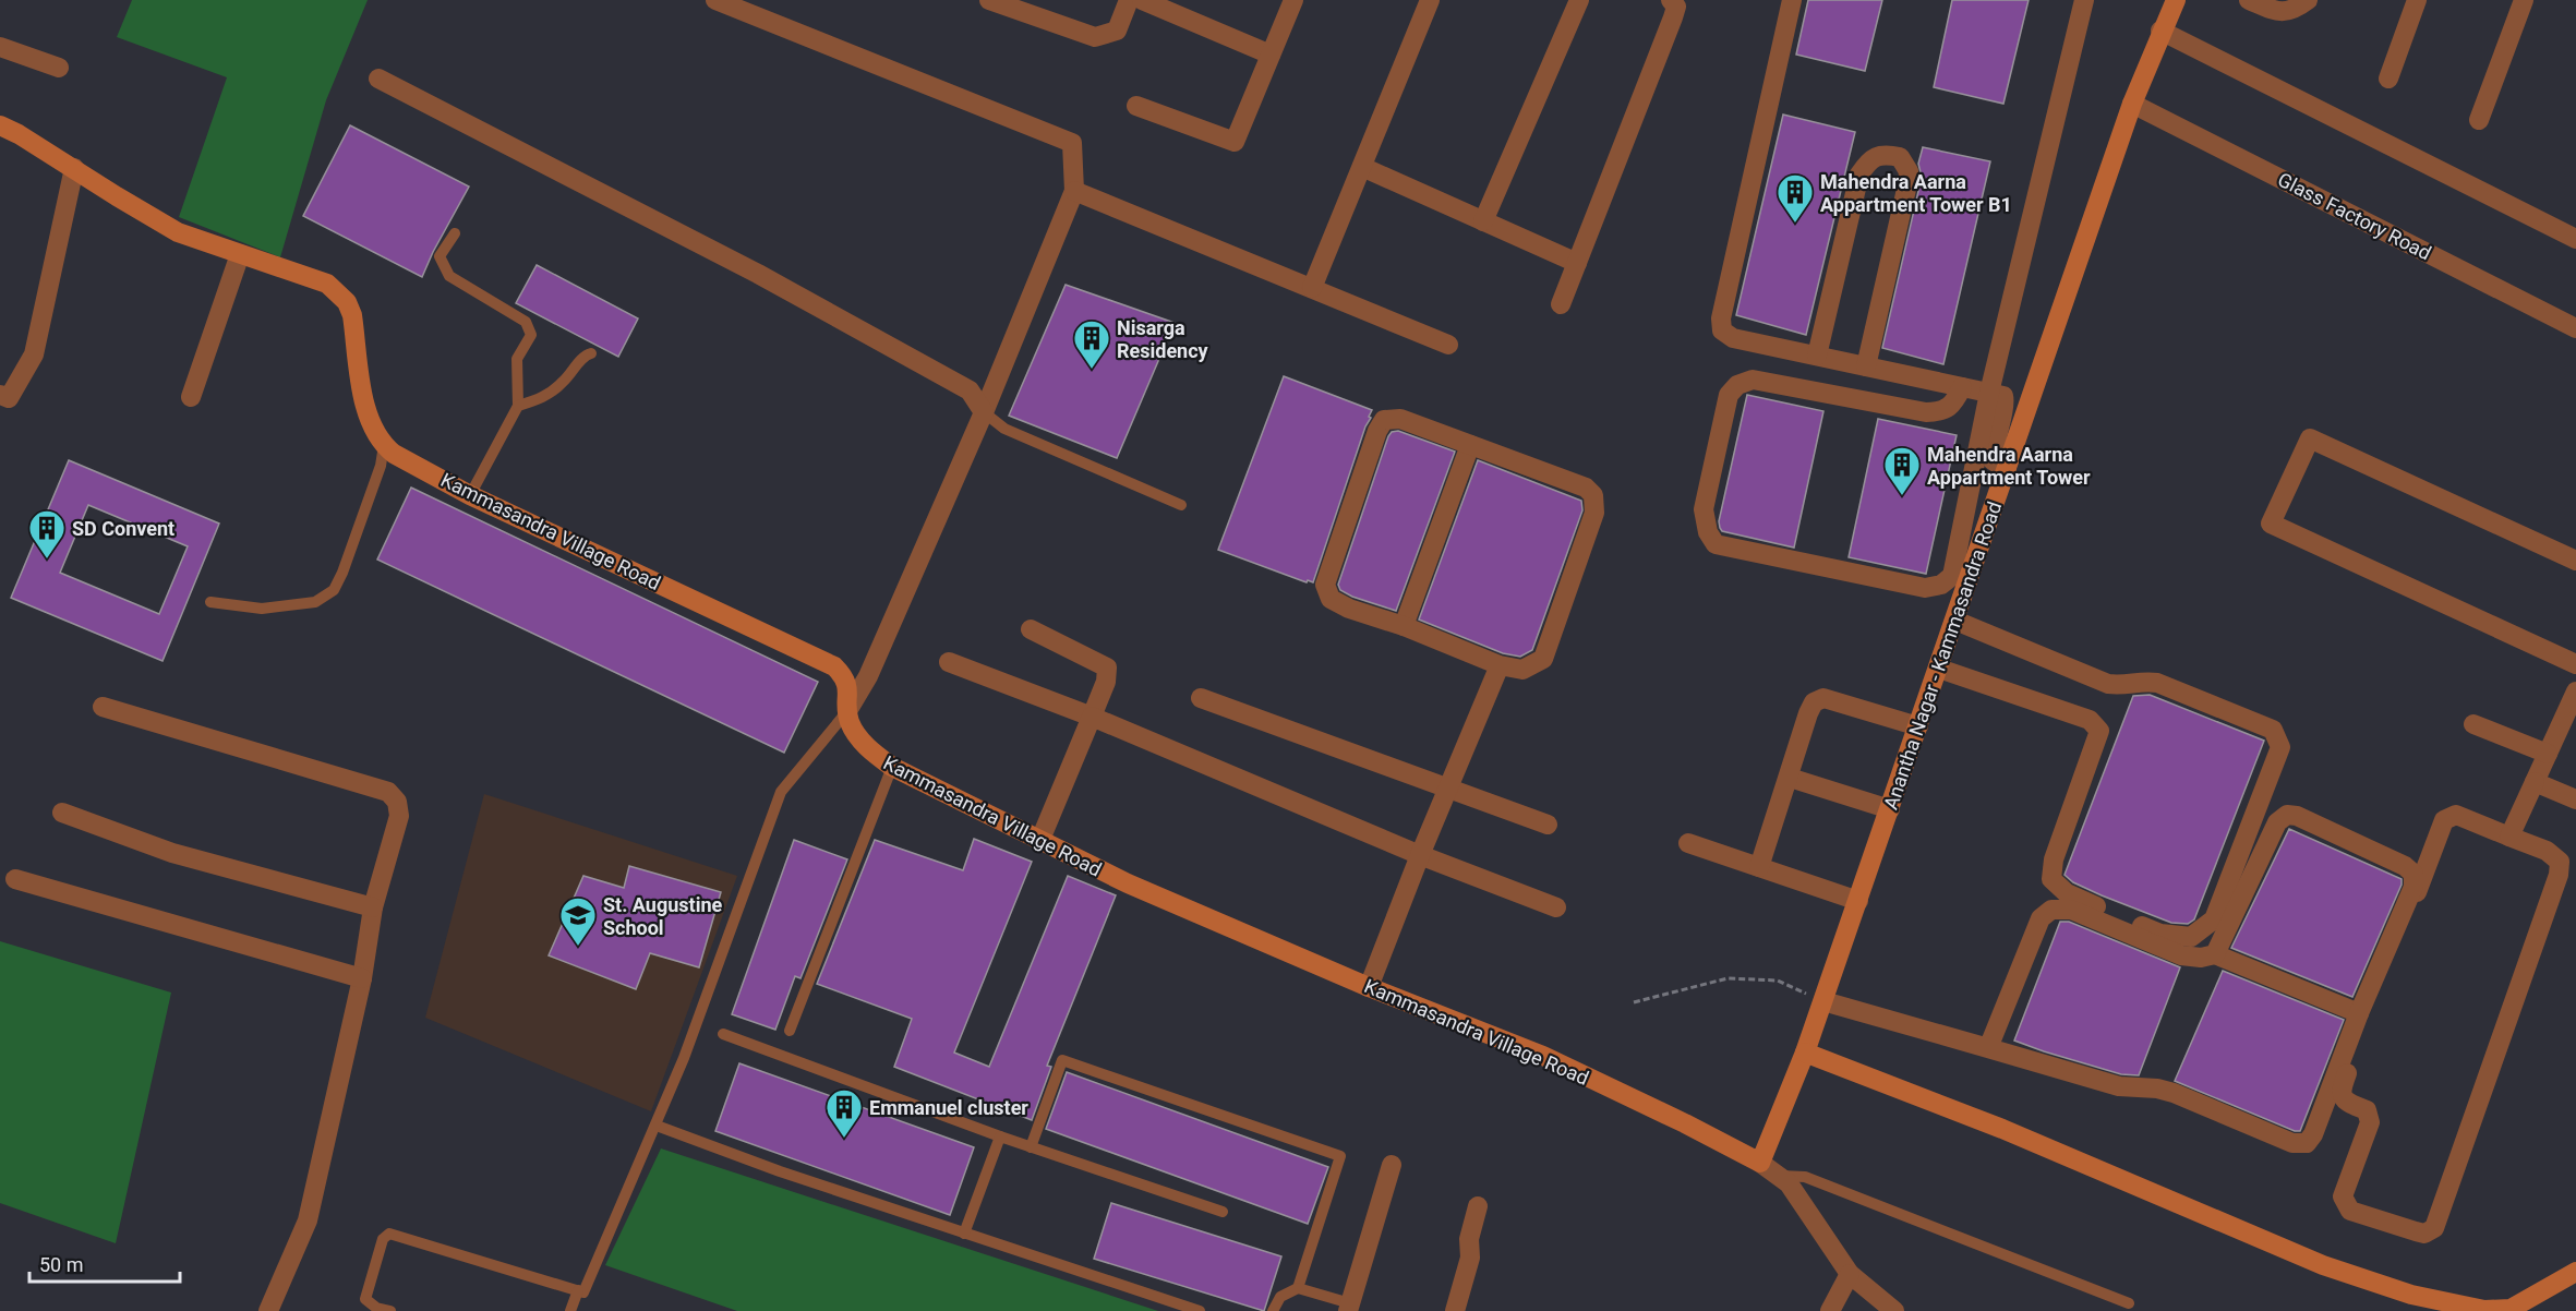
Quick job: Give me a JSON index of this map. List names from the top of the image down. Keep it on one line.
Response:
{"streets":{"street":["Glass Factory Road","Kammasandra Village Road","Anantha Nagar - Kammasandra Road"]},"crossings":[["Glass Factory Road","Anantha Nagar - Kammasandra Road"],["Kammasandra Village Road","Anantha Nagar - Kammasandra Road"]],"places":{"building":["Mahendra Aarna Appartment Tower B1","Nisarga Residency","Mahendra Aarna Appartment Tower","SD Convent","Emmanuel cluster"],"school or university":["St. Augustine School"]},"scale_bar":"50 m"}
